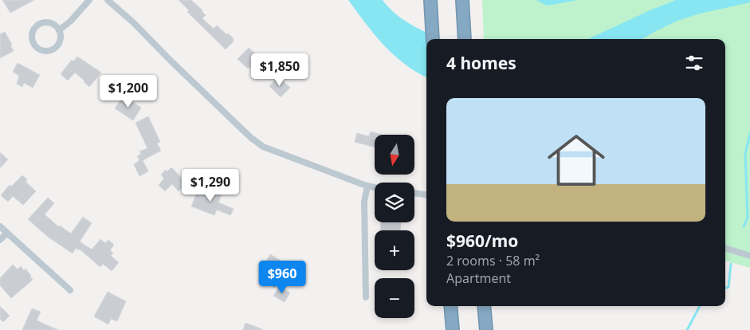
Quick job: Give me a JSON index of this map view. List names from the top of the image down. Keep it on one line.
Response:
{"north":"bottom","page":{"heading":"4 homes","price":["$1,850","$1,200","$1,290","$960"],"list":[{"name":"$960/mo","note":"2 rooms · 58 m² · Apartment"}],"map_buttons":["+","−"]}}
